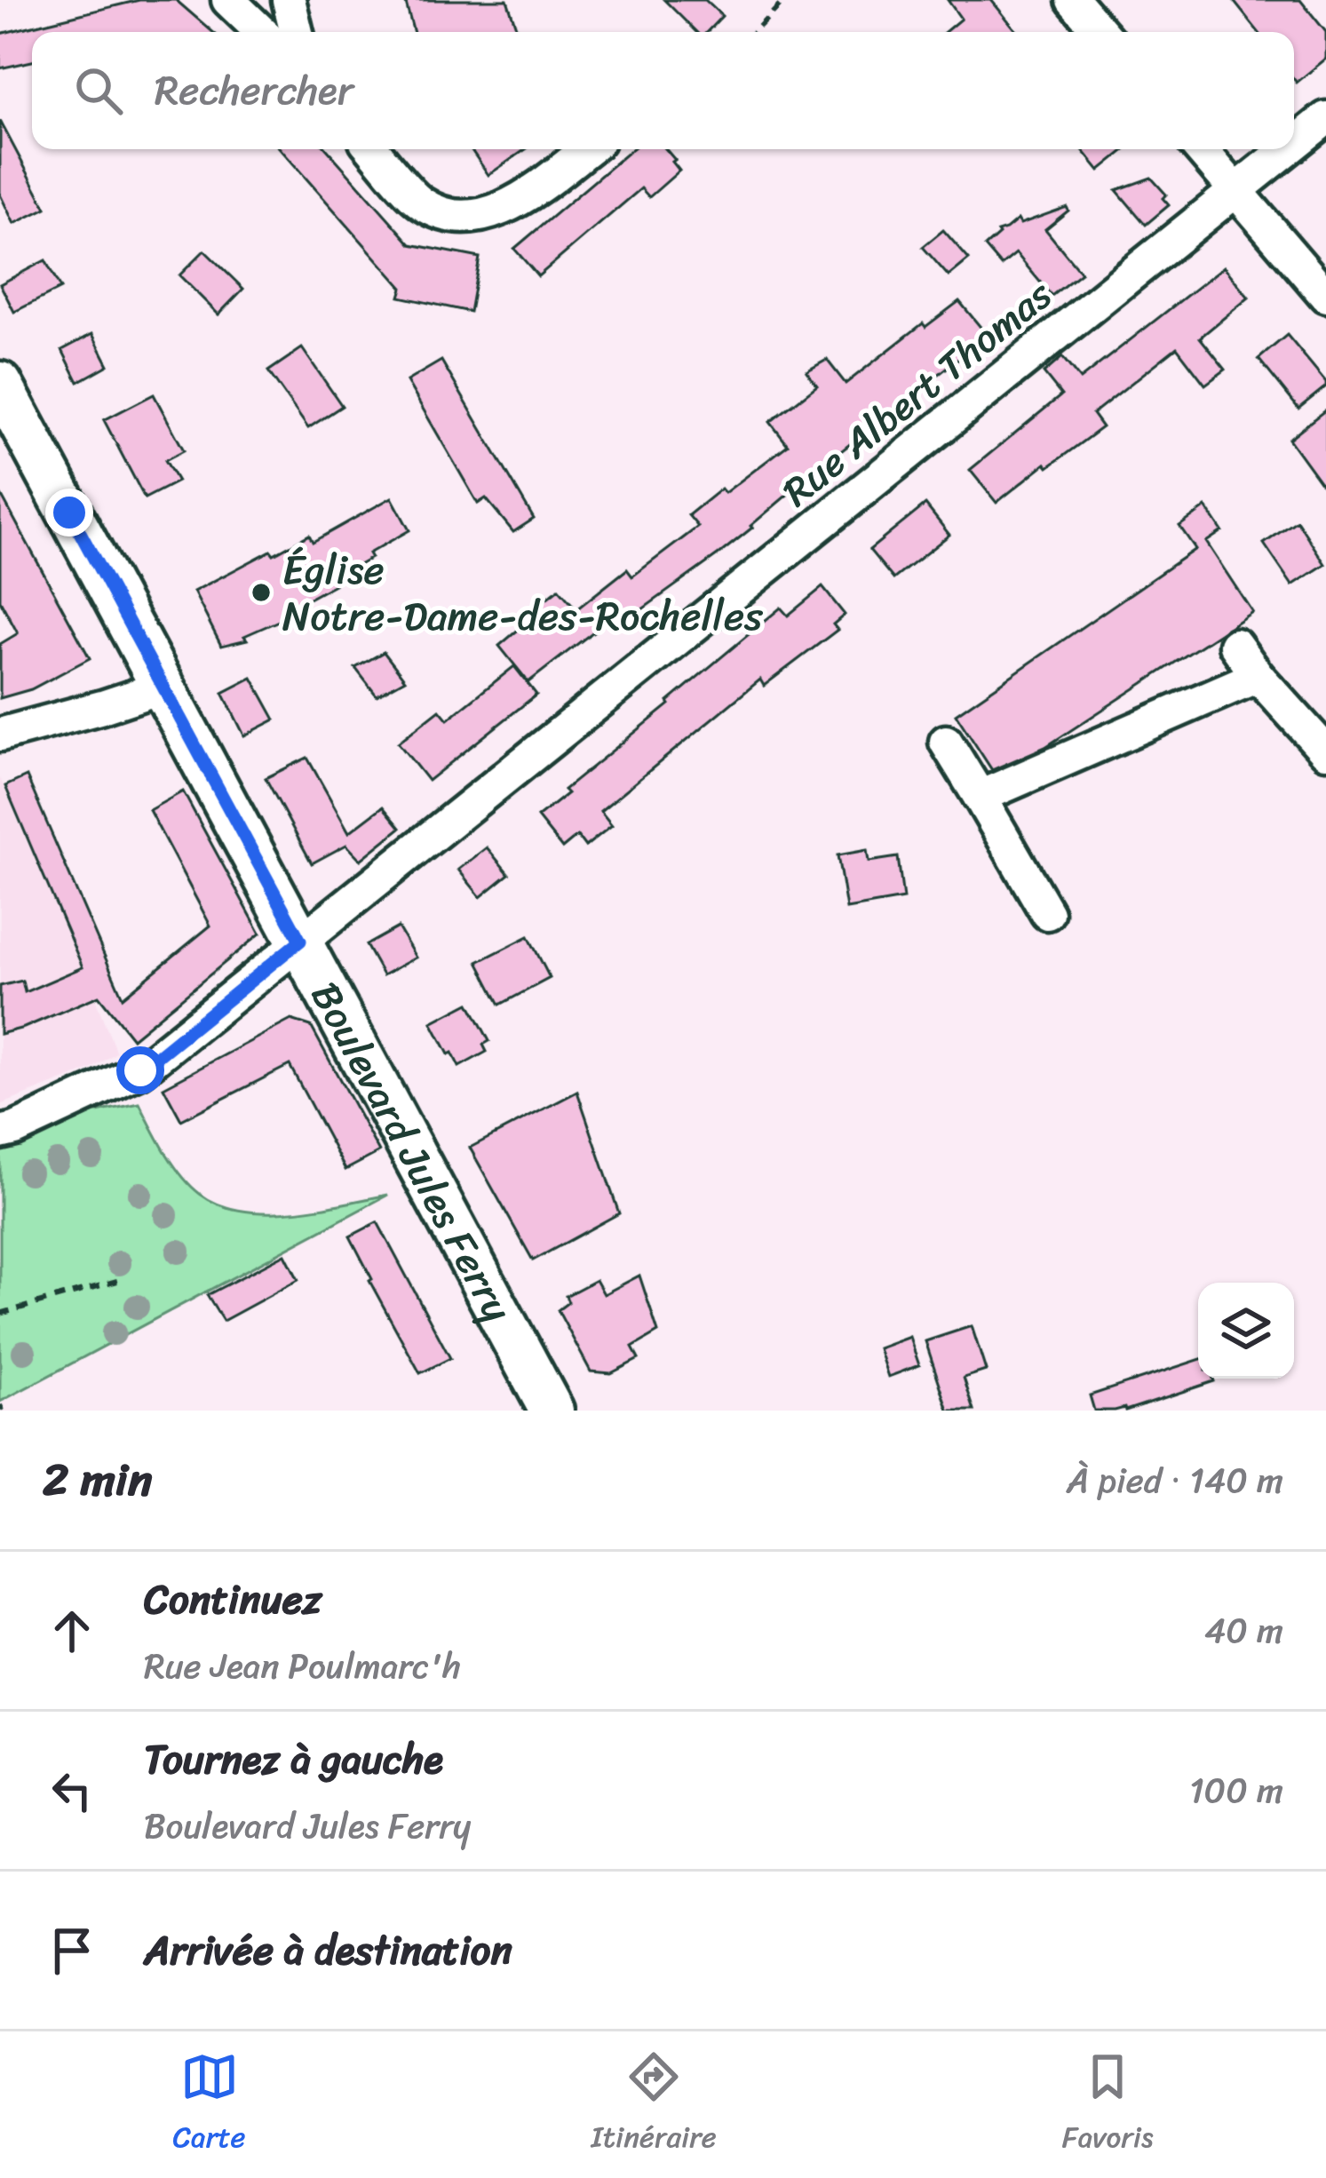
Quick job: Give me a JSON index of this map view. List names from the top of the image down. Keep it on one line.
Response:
{"streets":{"street":["Rue Albert Thomas","Boulevard Jules Ferry"]},"crossings":[["Rue Albert Thomas","Boulevard Jules Ferry"]],"places":["Église Notre-Dame-des-Rochelles"],"page":{"search":"Rechercher","heading":["2 min","À pied · 140 m"],"list":[["Continuez","Rue Jean Poulmarc'h","40 m"],["Tournez à gauche","Boulevard Jules Ferry","100 m"],"Arrivée à destination"],"nav":["Carte","Itinéraire","Favoris"]}}
